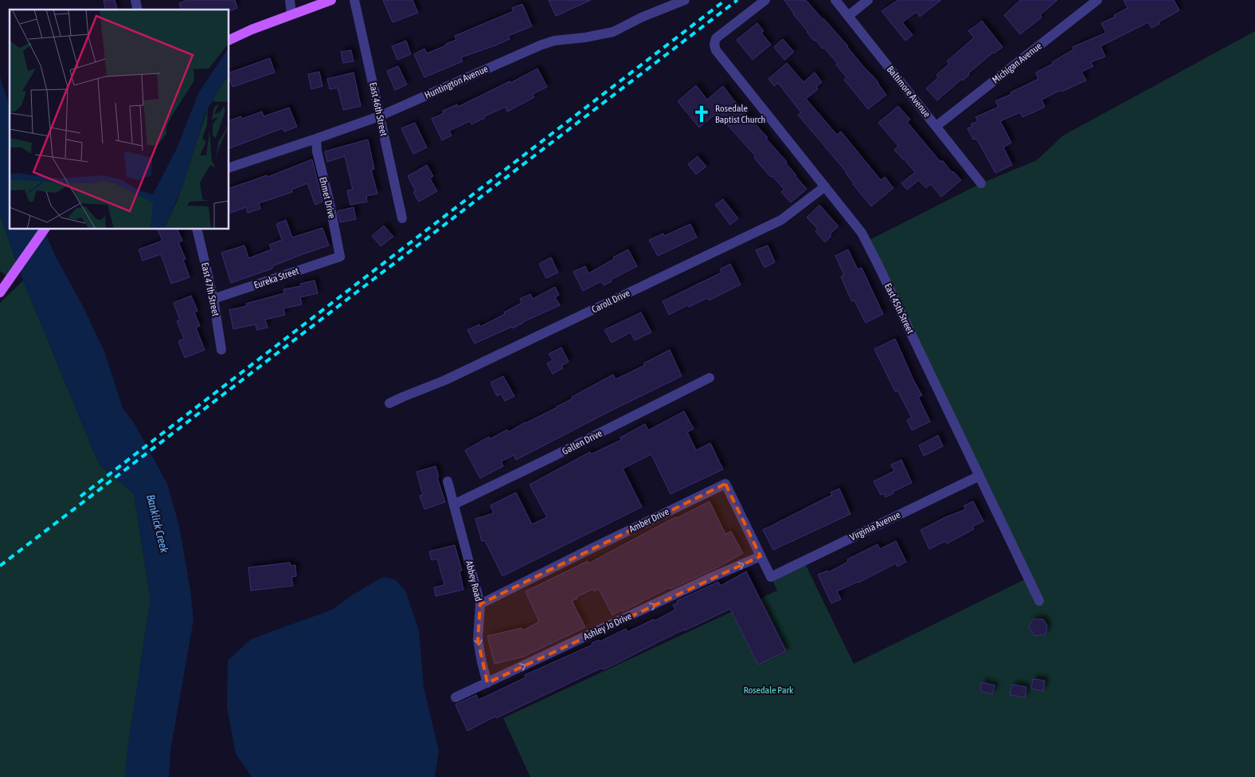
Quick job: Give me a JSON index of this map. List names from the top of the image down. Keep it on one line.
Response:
{"streets":{"street":["Michigan Avenue","Huntington Avenue","Baltimore Avenue","East 46th Street","Ehmet Drive","Eureka Street","East 47th Street","Caroll Drive","East 45th Street","Gallen Drive","Amber Drive","Virginia Avenue","Abbey Road","Ashley Jo Drive"]},"crossings":[["Michigan Avenue","Baltimore Avenue"],["Huntington Avenue","East 46th Street"],["Huntington Avenue","Ehmet Drive"],["Ehmet Drive","Eureka Street"],["Eureka Street","East 47th Street"],["Caroll Drive","East 45th Street"],["East 45th Street","Virginia Avenue"],["Gallen Drive","Abbey Road"],["Amber Drive","Virginia Avenue"],["Amber Drive","Abbey Road"],["Amber Drive","Ashley Jo Drive"],["Abbey Road","Ashley Jo Drive"]],"one_way":["Abbey Road","Ashley Jo Drive"],"water":["Banklick Creek"],"parks":["Rosedale Park"],"places":{"church":["Rosedale Baptist Church"]}}
